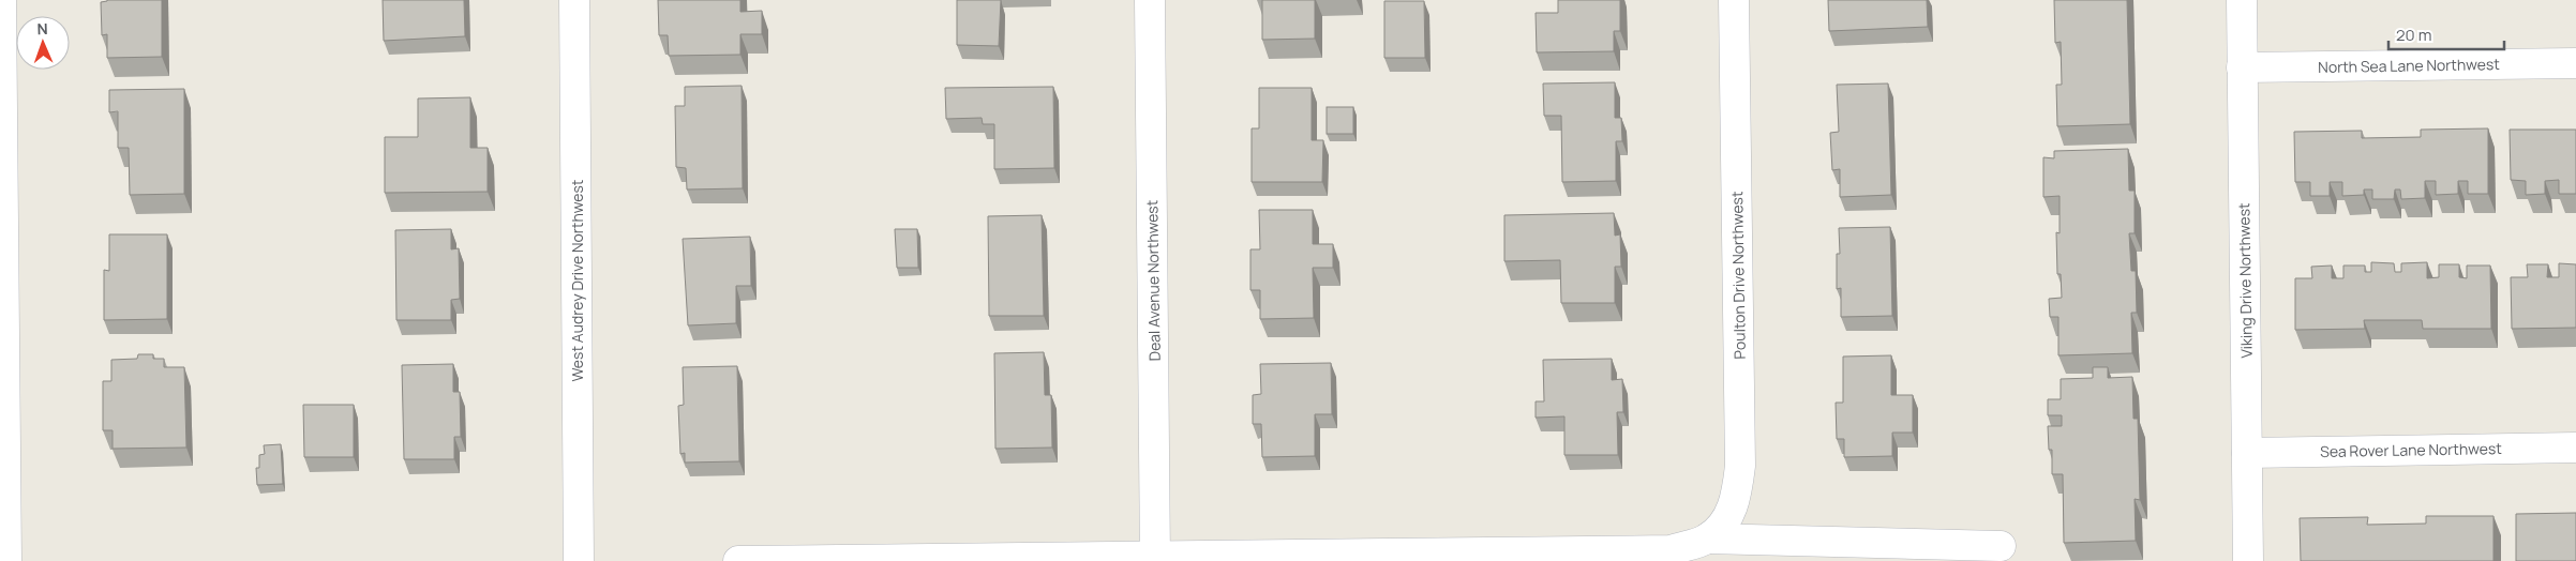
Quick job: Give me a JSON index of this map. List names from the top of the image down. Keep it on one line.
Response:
{"streets":{"street":["North Sea Lane Northwest","Poulton Drive Northwest","West Audrey Drive Northwest","Deal Avenue Northwest","Viking Drive Northwest","Sea Rover Lane Northwest"]},"crossings":[["North Sea Lane Northwest","Viking Drive Northwest"],["Poulton Drive Northwest","Deal Avenue Northwest"],["Viking Drive Northwest","Sea Rover Lane Northwest"]],"scale_bar":"20 m","north":"top"}
